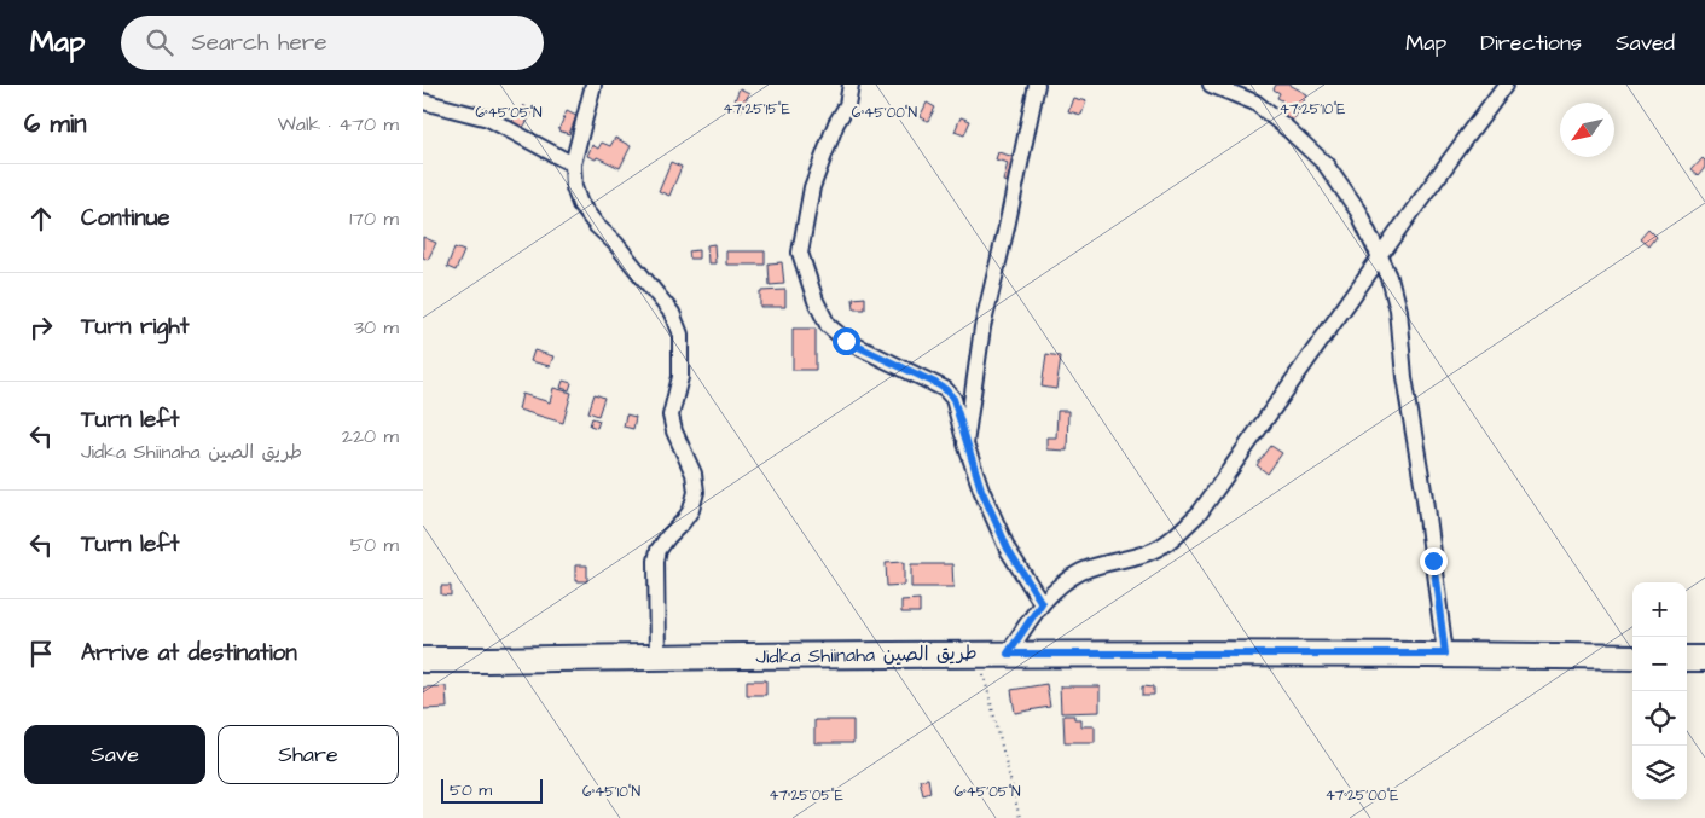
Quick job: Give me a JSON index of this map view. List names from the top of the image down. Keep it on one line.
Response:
{"streets":{"main road":["Jidka Shiinaha طريق الصين"]},"scale_bar":"50 m","north":"bottom left","page":{"header":"Map","search":"Search here","nav":["Map","Directions","Saved"],"heading":["6 min","Walk · 470 m"],"list":[["Continue","170 m"],["Turn right","30 m"],["Turn left","Jidka Shiinaha طريق الصين","220 m"],["Turn left","50 m"],"Arrive at destination"],"map_buttons":["+","−"],"buttons":["Save","Share"],"scale":"50 m"},"coordinates":["47°25'15\"E","47°25'10\"E","6°45'05\"N","6°45'00\"N","6°45'10\"N","47°25'05\"E","47°25'00\"E"]}
